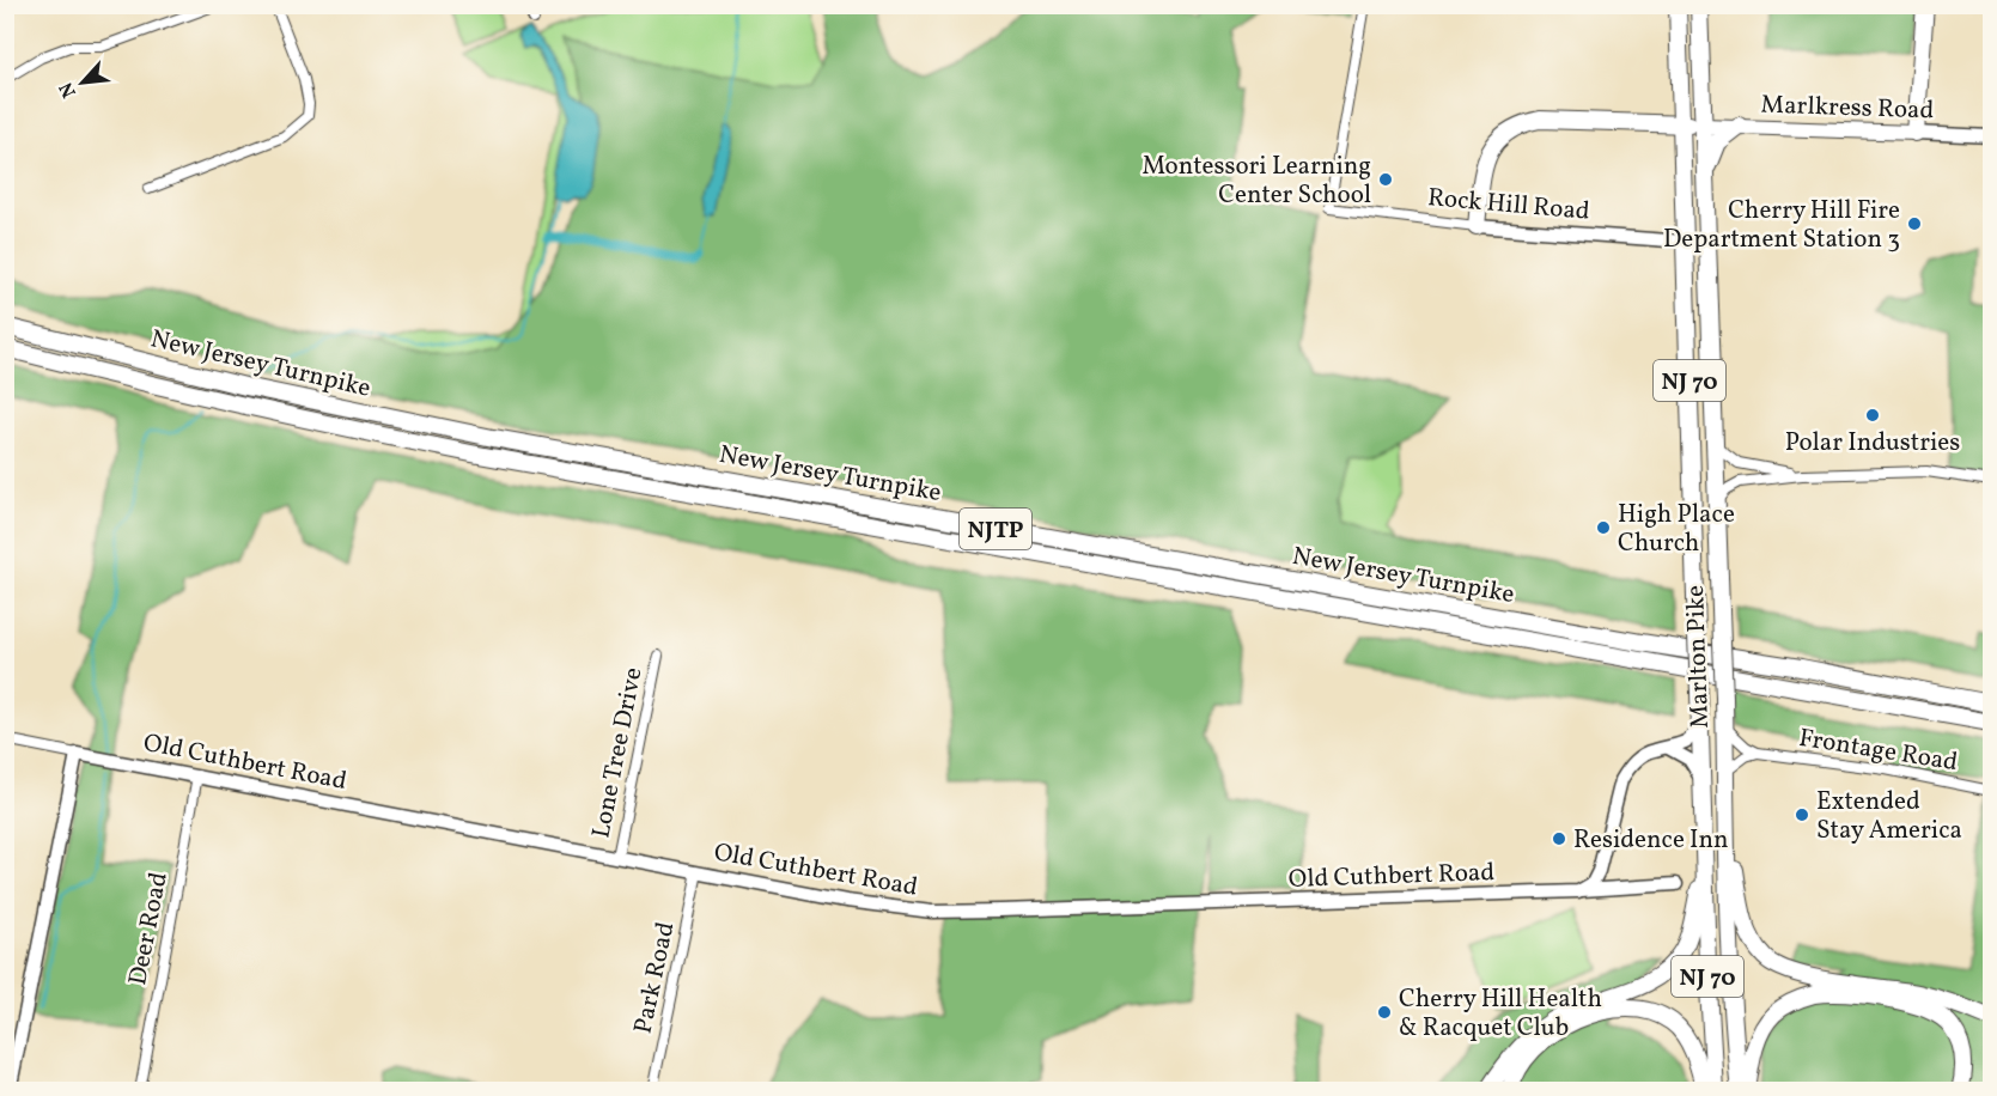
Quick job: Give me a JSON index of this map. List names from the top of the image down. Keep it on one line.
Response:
{"streets":{"highway":["New Jersey Turnpike","NJ 70","NJTP","Marlton Pike"],"main road":["Marlkress Road"],"street":["Rock Hill Road","Frontage Road","Lone Tree Drive","Old Cuthbert Road","Deer Road","Park Road"]},"crossings":[["Marlkress Road","Marlton Pike"],["Rock Hill Road","Marlton Pike"],["Marlton Pike","Frontage Road"],["Lone Tree Drive","Old Cuthbert Road"],["Old Cuthbert Road","Deer Road"],["Old Cuthbert Road","Park Road"]],"places":["Montessori Learning Center School","Cherry Hill Fire Department Station 3","Polar Industries","High Place Church","Extended Stay America","Residence Inn","Cherry Hill Health & Racquet Club"],"north":"bottom left"}
